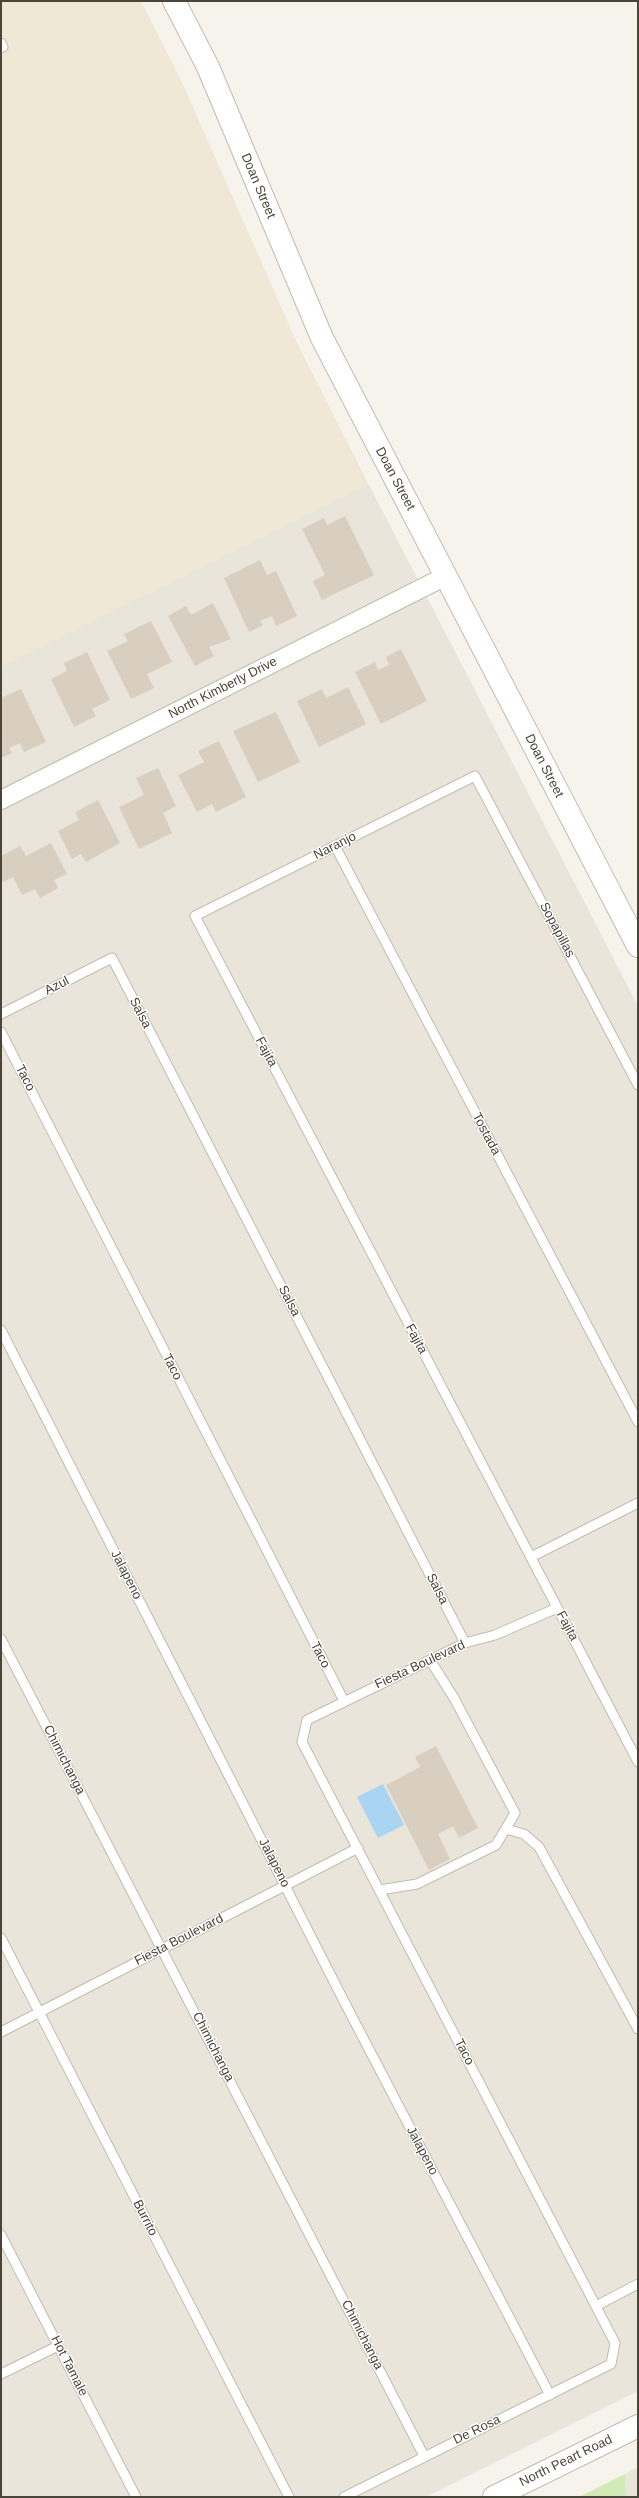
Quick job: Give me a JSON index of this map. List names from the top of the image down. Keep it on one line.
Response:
{"streets":{"street":["Doan Street","North Kimberly Drive","North Peart Road"],"lane":["Naranjo","Sopapillas","Azul","Salsa","Fajita","Taco","Tostada","Jalapeno","Fiesta Boulevard","Chimichanga","Burrito","Hot Tamale","De Rosa"]},"crossings":[["Doan Street","North Kimberly Drive"],["Naranjo","Sopapillas"],["Naranjo","Fajita"],["Naranjo","Tostada"],["Azul","Salsa"],["Salsa","Fiesta Boulevard"],["Fajita","Fiesta Boulevard"],["Taco","Fiesta Boulevard"],["Taco","De Rosa"],["Jalapeno","Fiesta Boulevard"],["Jalapeno","De Rosa"],["Fiesta Boulevard","Chimichanga"],["Fiesta Boulevard","Burrito"],["Chimichanga","De Rosa"]]}
